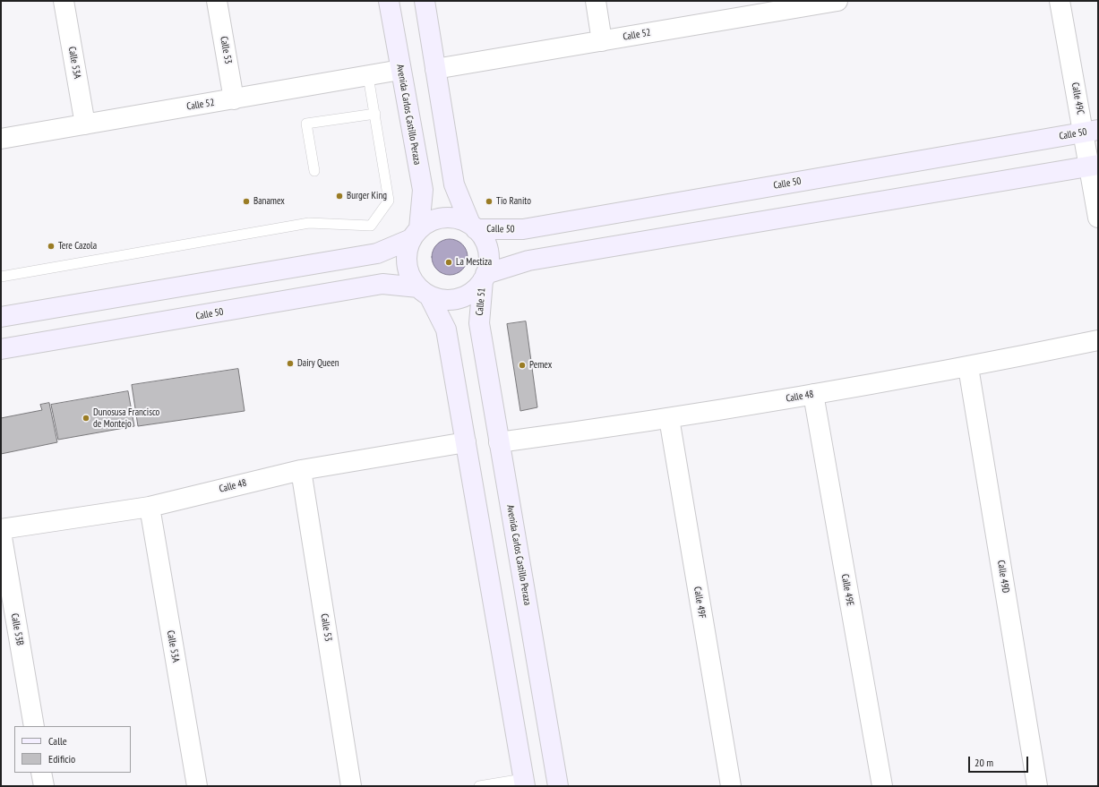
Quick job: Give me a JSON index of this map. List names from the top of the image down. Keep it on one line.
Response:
{"streets":{"main road":["Avenida Carlos Castillo Peraza","Calle 50","Calle 51"],"street":["Calle 52","Calle 53","Calle 53A","Calle 49C","Calle 48","Calle 49D","Calle 49E","Calle 49F","Calle 53B"]},"crossings":[["Calle 52","Calle 53"],["Calle 52","Calle 53A"],["Calle 52","Avenida Carlos Castillo Peraza"],["Calle 53","Calle 48"],["Calle 53A","Calle 48"],["Calle 49C","Calle 50"],["Avenida Carlos Castillo Peraza","Calle 50"],["Avenida Carlos Castillo Peraza","Calle 51"],["Avenida Carlos Castillo Peraza","Calle 48"],["Calle 50","Calle 51"],["Calle 48","Calle 49D"],["Calle 48","Calle 49E"],["Calle 48","Calle 49F"]],"places":["Burger King","Banamex","Tio Ranito","Tere Cazola","La Mestiza","Dairy Queen","Pemex","Dunosusa Francisco de Montejo"],"legend":["Calle","Edificio"],"scale_bar":"20 m"}
